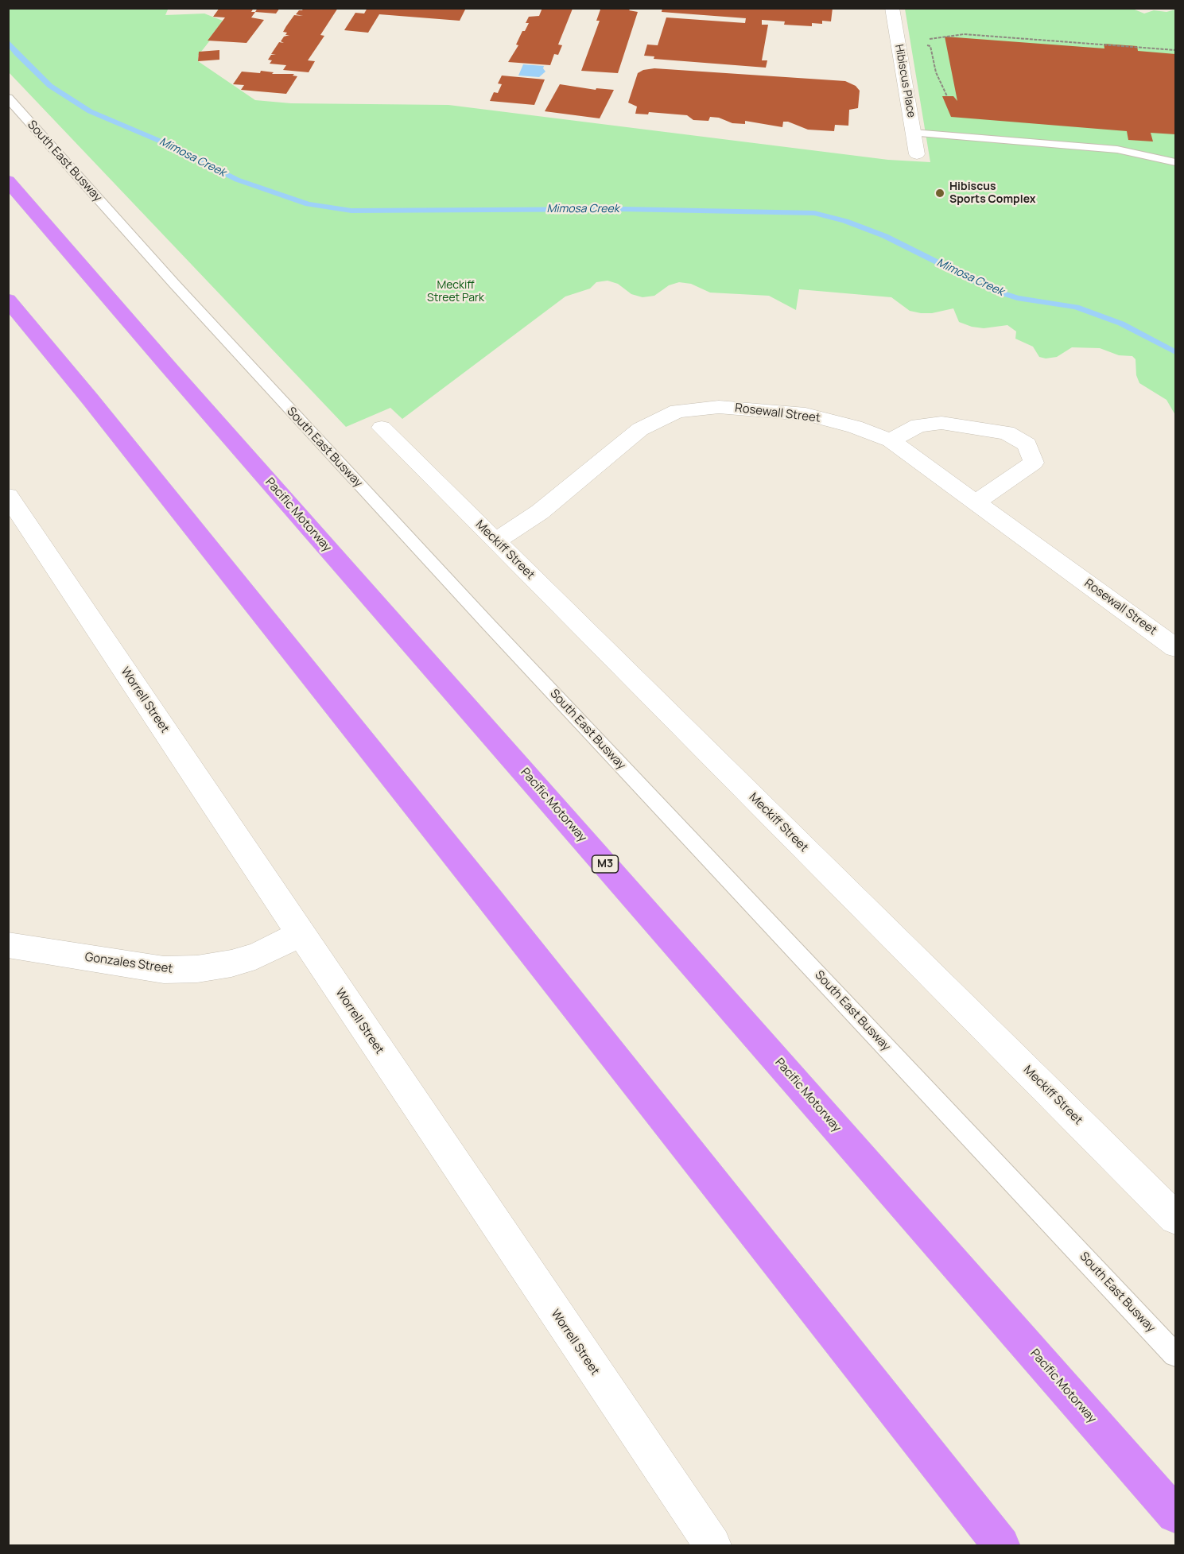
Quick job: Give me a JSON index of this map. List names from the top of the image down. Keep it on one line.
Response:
{"streets":{"highway":["Pacific Motorway","M3"],"street":["Hibiscus Place","Rosewall Street","Meckiff Street","Worrell Street","Gonzales Street"],"lane":["South East Busway"]},"crossings":[["Rosewall Street","Meckiff Street"],["Worrell Street","Gonzales Street"]],"water":["Mimosa Creek"],"parks":["Meckiff Street Park"],"places":["Hibiscus Sports Complex"]}
